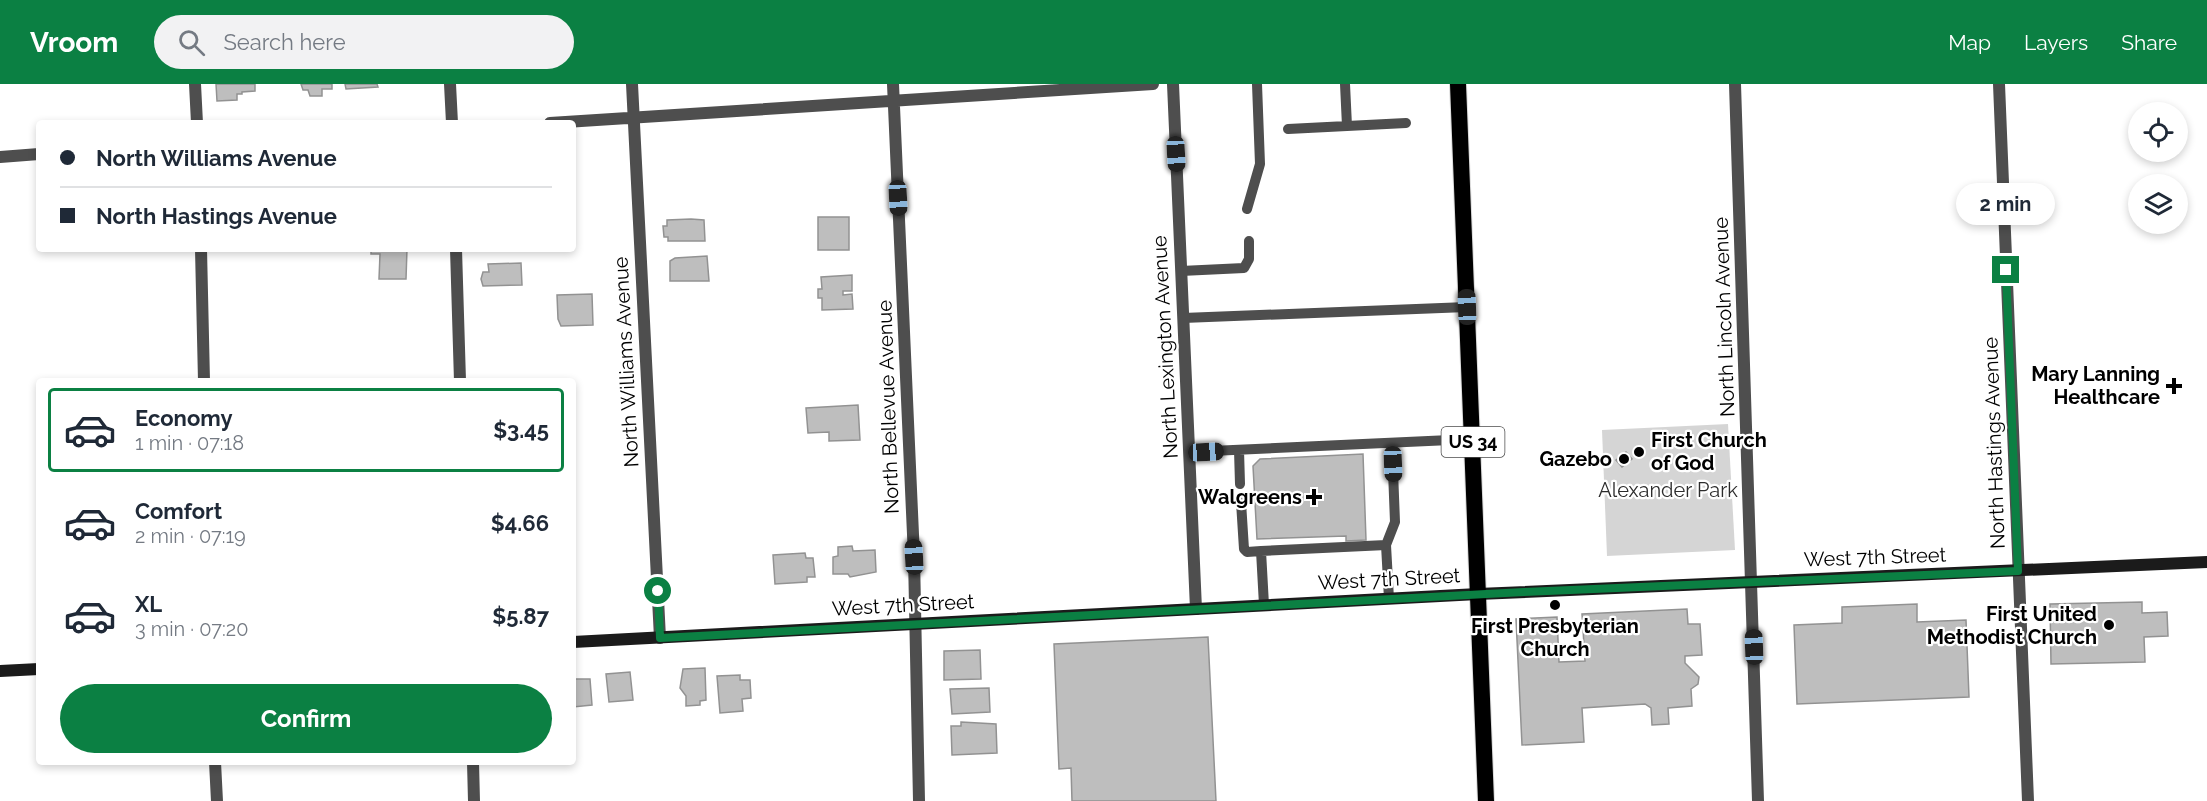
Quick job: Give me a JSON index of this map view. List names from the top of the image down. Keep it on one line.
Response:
{"streets":{"highway":["US 34"],"main road":["West 7th Street"],"street":["North Lincoln Avenue","North Lexington Avenue","North Williams Avenue","North Bellevue Avenue","North Hastings Avenue"]},"crossings":[["North Lincoln Avenue","West 7th Street"],["North Lexington Avenue","West 7th Street"],["North Williams Avenue","West 7th Street"],["North Bellevue Avenue","West 7th Street"],["US 34","West 7th Street"],["North Hastings Avenue","West 7th Street"]],"parks":["Alexander Park"],"places":{"health":["Mary Lanning Healthcare","Walgreens"],"other":["First Church of God","Gazebo","First Presbyterian Church","First United Methodist Church"]},"page":{"header":"Vroom","search":"Search here","nav":["Map","Layers","Share"],"banner":["North Williams Avenue","North Hastings Avenue"],"bubble":"2 min","list":[{"name":"Economy","note":"1 min · 07:18","value":"$3.45"},{"name":"Comfort","note":"2 min · 07:19","value":"$4.66"},{"name":"XL","note":"3 min · 07:20","value":"$5.87"}],"buttons":"Confirm"}}
